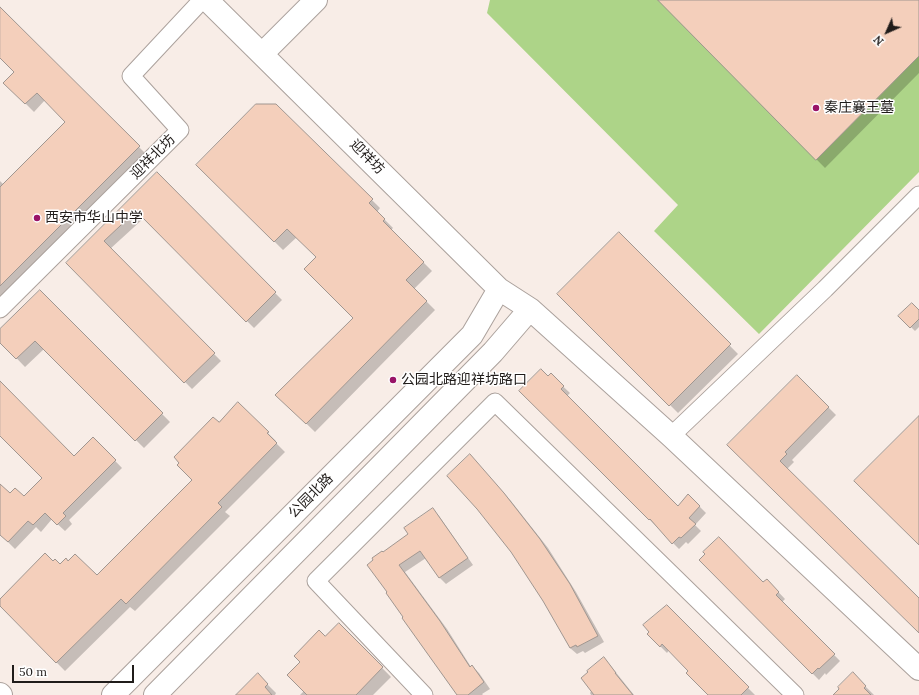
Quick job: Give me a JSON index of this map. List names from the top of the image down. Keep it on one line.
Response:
{"streets":{"main road":["迎祥坊","公园北路"],"street":["迎祥北坊"]},"crossings":[["迎祥坊","公园北路"]],"places":["秦庄襄王墓","西安市华山中学","公园北路迎祥坊路口"],"scale_bar":"50 m","north":"bottom left"}
